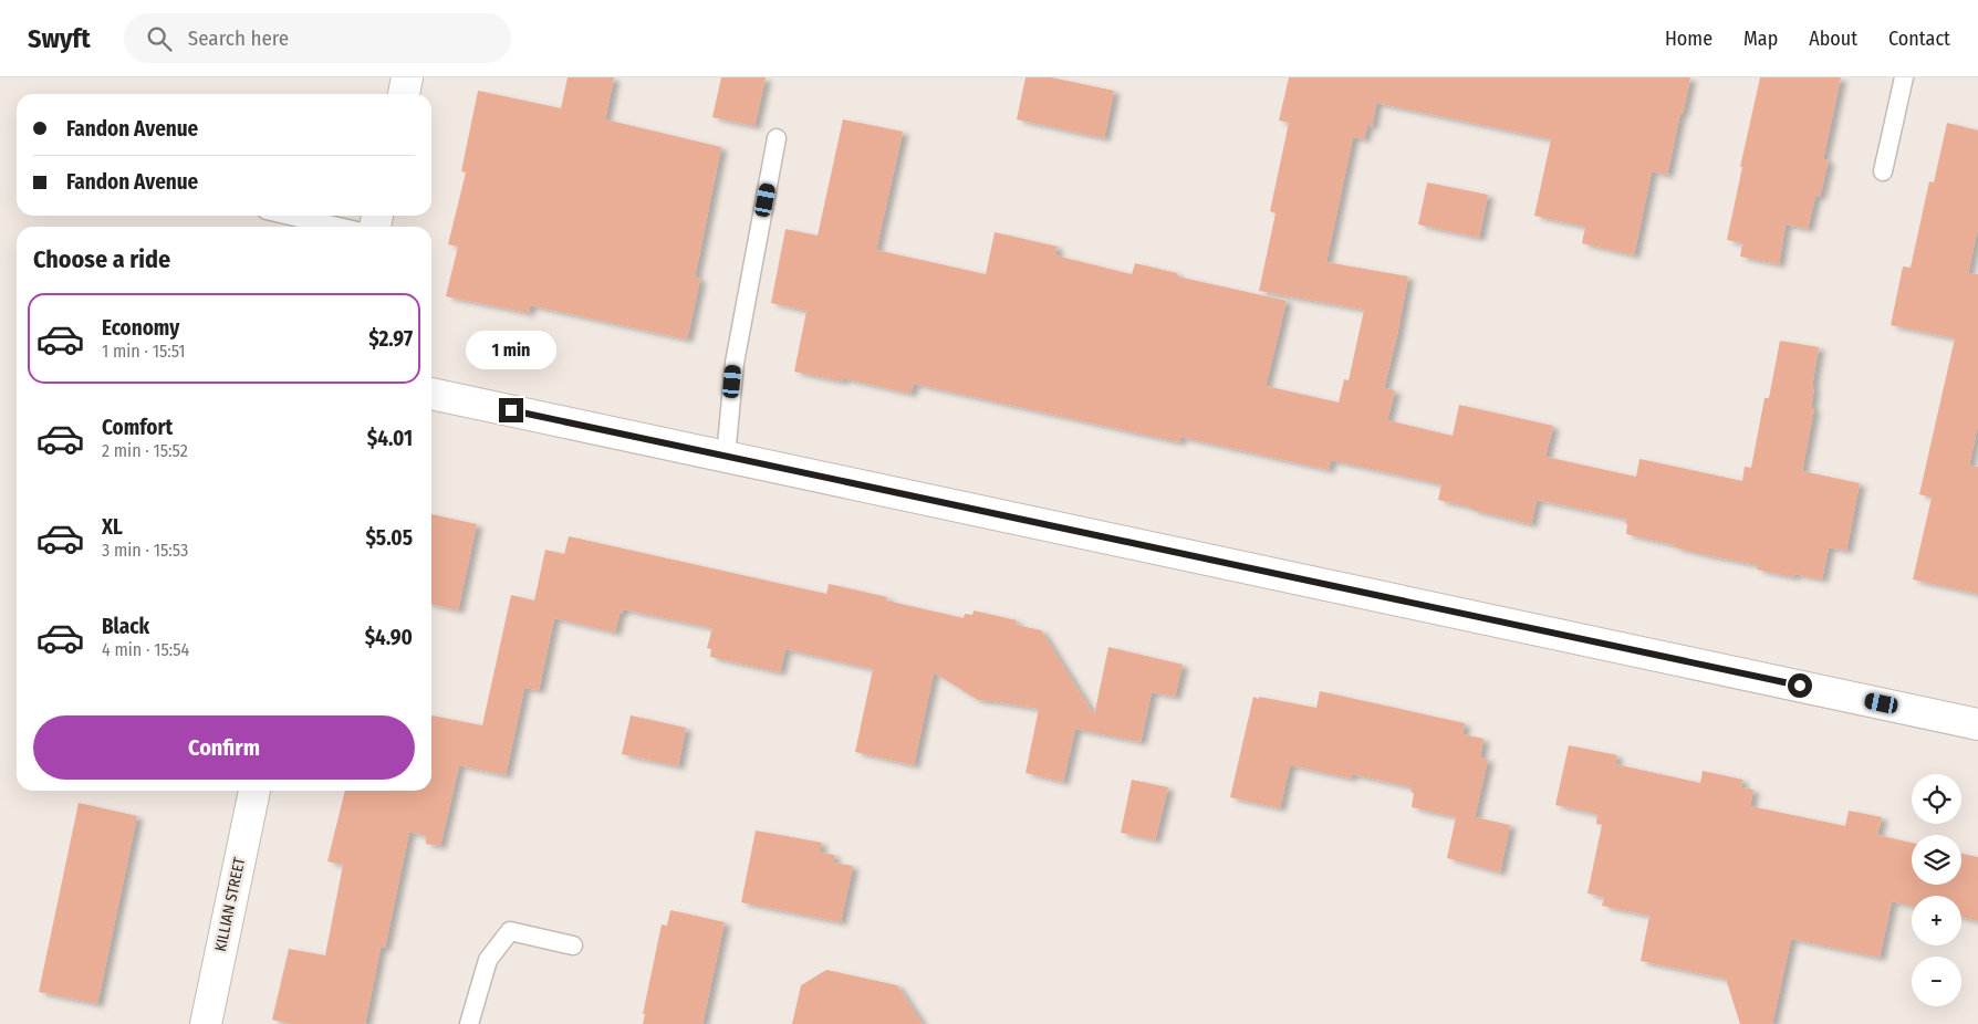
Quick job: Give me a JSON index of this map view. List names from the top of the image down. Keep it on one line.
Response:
{"streets":{"street":["KILLIAN STREET"]},"page":{"header":"Swyft","search":"Search here","nav":["Home","Map","About","Contact"],"banner":["Fandon Avenue","Fandon Avenue"],"heading":"Choose a ride","list":[{"name":"Economy","note":"1 min · 15:51","value":"$2.97"},{"name":"Comfort","note":"2 min · 15:52","value":"$4.01"},{"name":"XL","note":"3 min · 15:53","value":"$5.05"},{"name":"Black","note":"4 min · 15:54","value":"$4.90"}],"bubble":"1 min","buttons":"Confirm","map_buttons":["+","−"]}}
